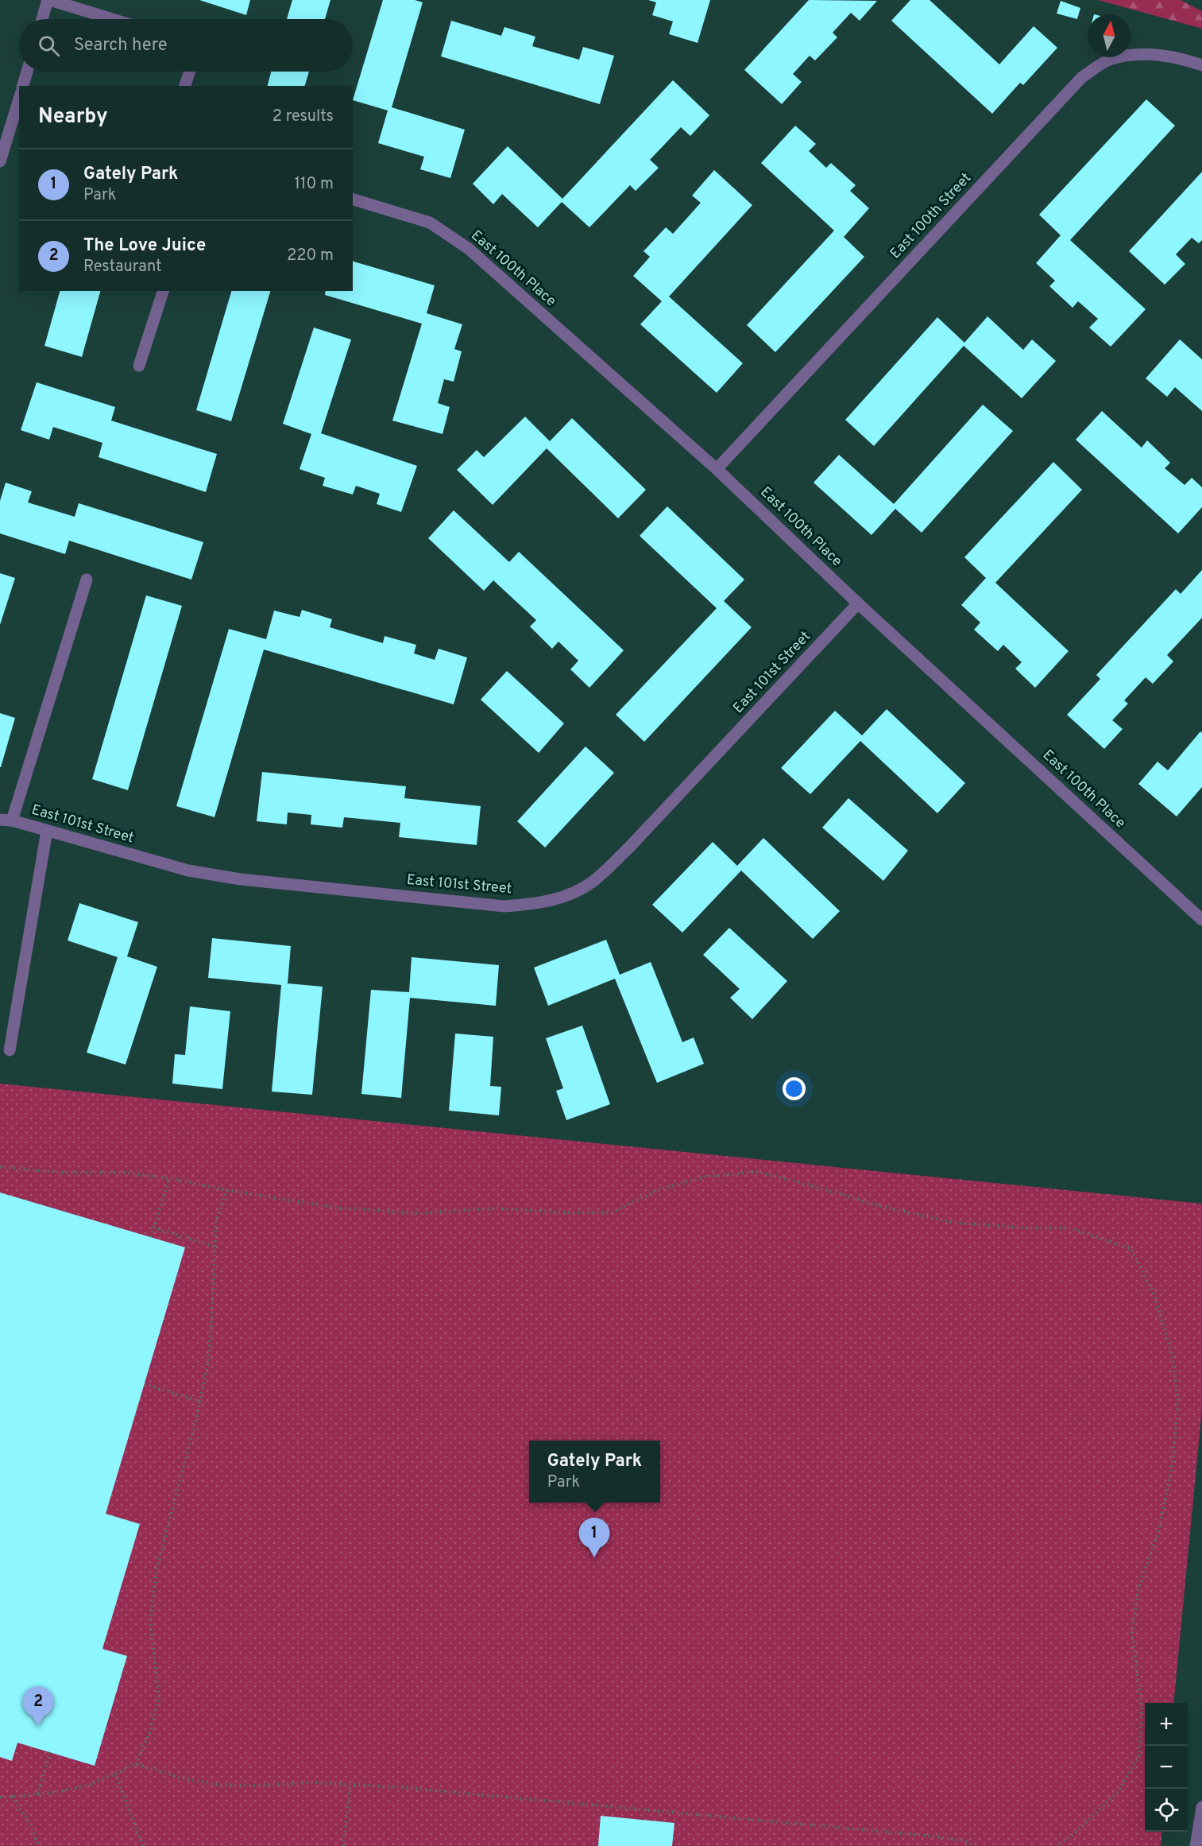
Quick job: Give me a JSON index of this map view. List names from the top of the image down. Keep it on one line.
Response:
{"streets":{"street":["East 100th Street","East 100th Place","East 101st Street"]},"crossings":[["East 100th Street","East 100th Place"],["East 100th Place","East 101st Street"]],"north":"top","page":{"search":"Search here","heading":["Nearby","2 results"],"list":[{"mark":"1","name":"Gately Park","note":"Park","value":"110 m"},{"mark":"2","name":"The Love Juice","note":"Restaurant","value":"220 m"}],"popup":["Gately Park","Park"],"pins":["1","2"],"map_buttons":["+","−"]}}
